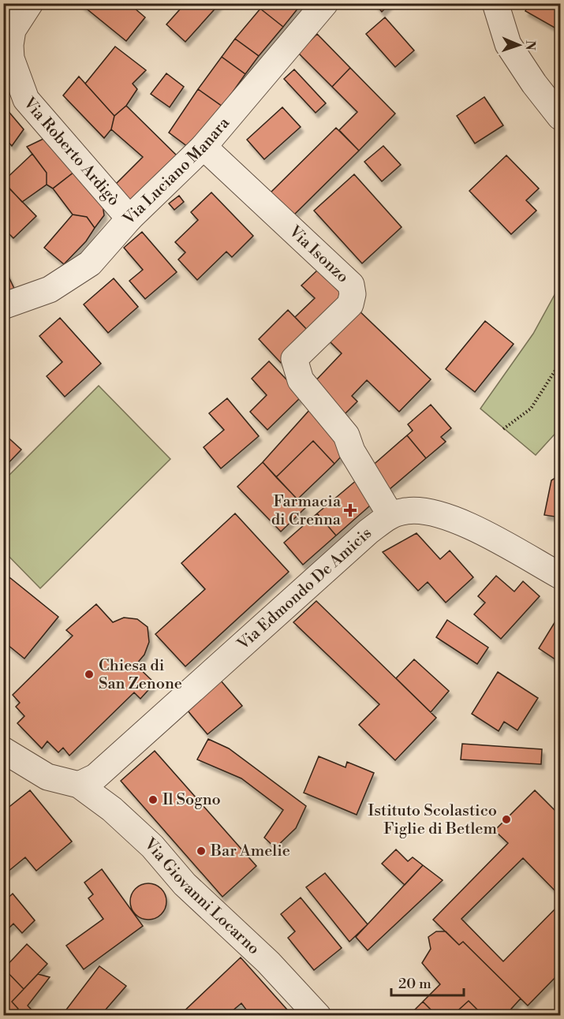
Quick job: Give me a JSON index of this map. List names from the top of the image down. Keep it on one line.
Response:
{"streets":{"street":["Via Roberto Ardigò","Via Luciano Manara","Via Isonzo","Via Edmondo De Amicis","Via Giovanni Locarno"]},"crossings":[["Via Roberto Ardigò","Via Luciano Manara"],["Via Luciano Manara","Via Isonzo"],["Via Isonzo","Via Edmondo De Amicis"],["Via Edmondo De Amicis","Via Giovanni Locarno"]],"places":{"health":["Farmacia di Crenna"],"other":["Chiesa di San Zenone","Il Sogno","Istituto Scolastico Figlie di Betlem","Bar Amelie"]},"scale_bar":"20 m","north":"right"}
